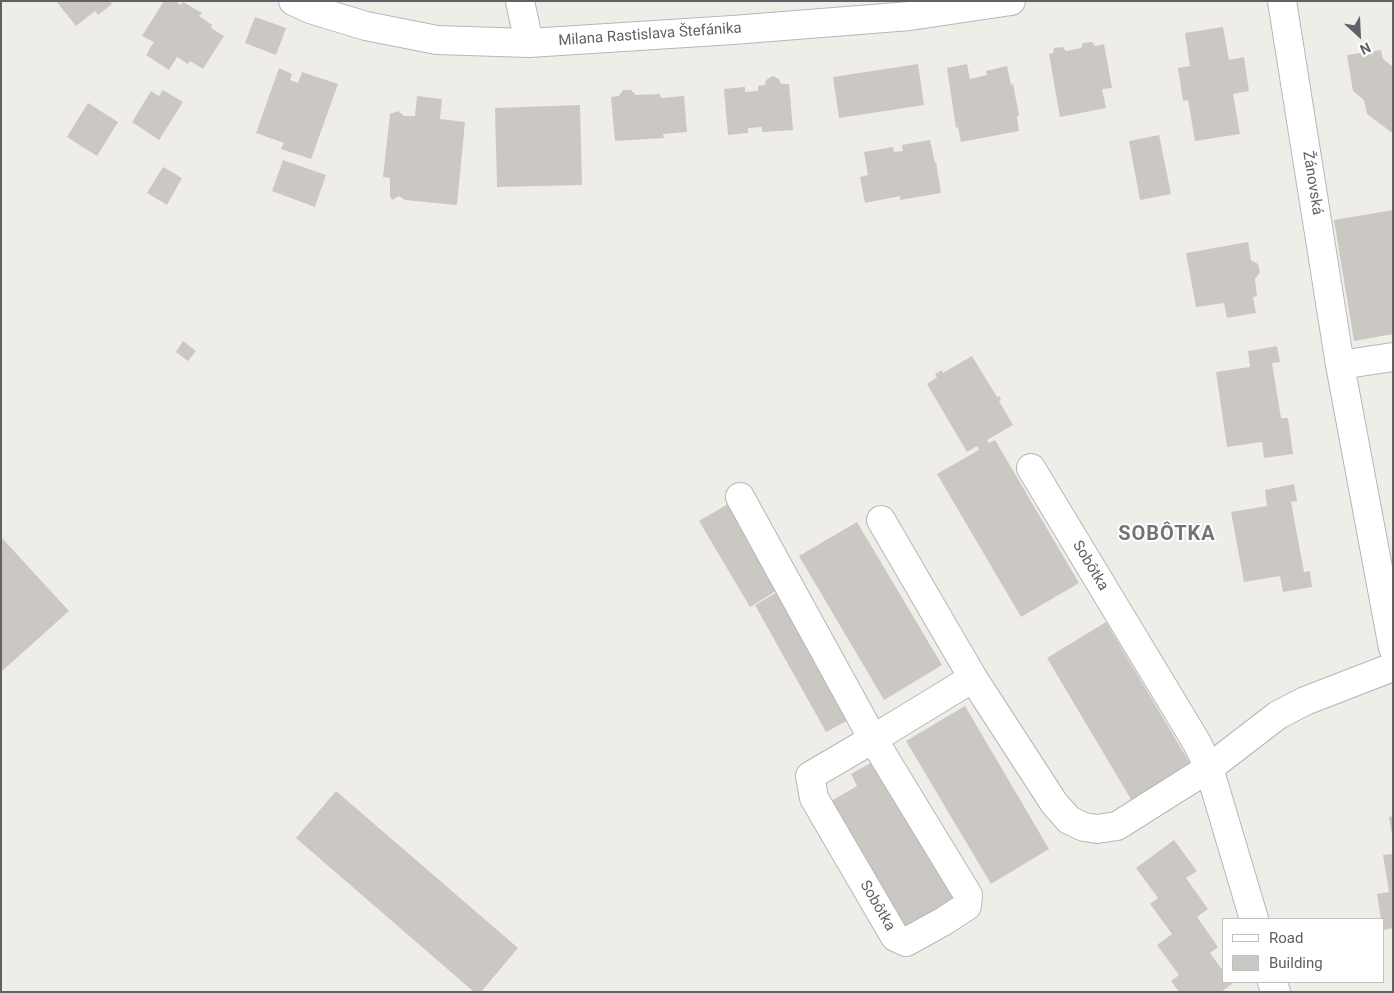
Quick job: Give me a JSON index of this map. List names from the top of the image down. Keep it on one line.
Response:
{"streets":{"street":["Milana Rastislava Štefánika","Žánovská","Sobôtka"]},"districts":["SOBÔTKA"],"legend":["Road","Building"],"north":"bottom right"}
